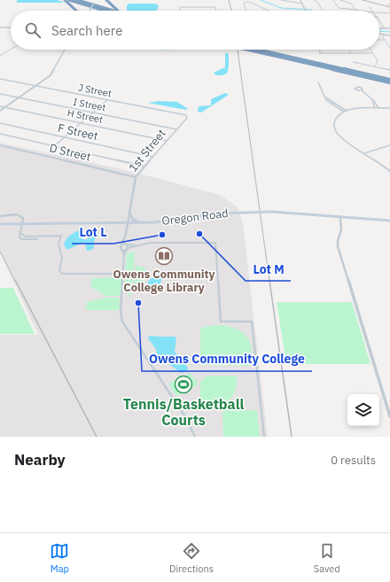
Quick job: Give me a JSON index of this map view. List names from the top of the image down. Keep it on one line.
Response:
{"streets":{"main road":["Oregon Road"],"street":["J Street","I Street","H Street","F Street","1st Street","D Street"]},"crossings":[["J Street","1st Street"],["I Street","1st Street"],["H Street","1st Street"],["F Street","1st Street"],["1st Street","D Street"],["1st Street","Oregon Road"]],"places":{"other":["Lot M","Lot L","Owens Community College"],"library":["Owens Community College Library"],"sports":["Tennis/Basketball Courts"]},"page":{"search":"Search here","heading":["Nearby","0 results"],"nav":["Map","Directions","Saved"]}}
